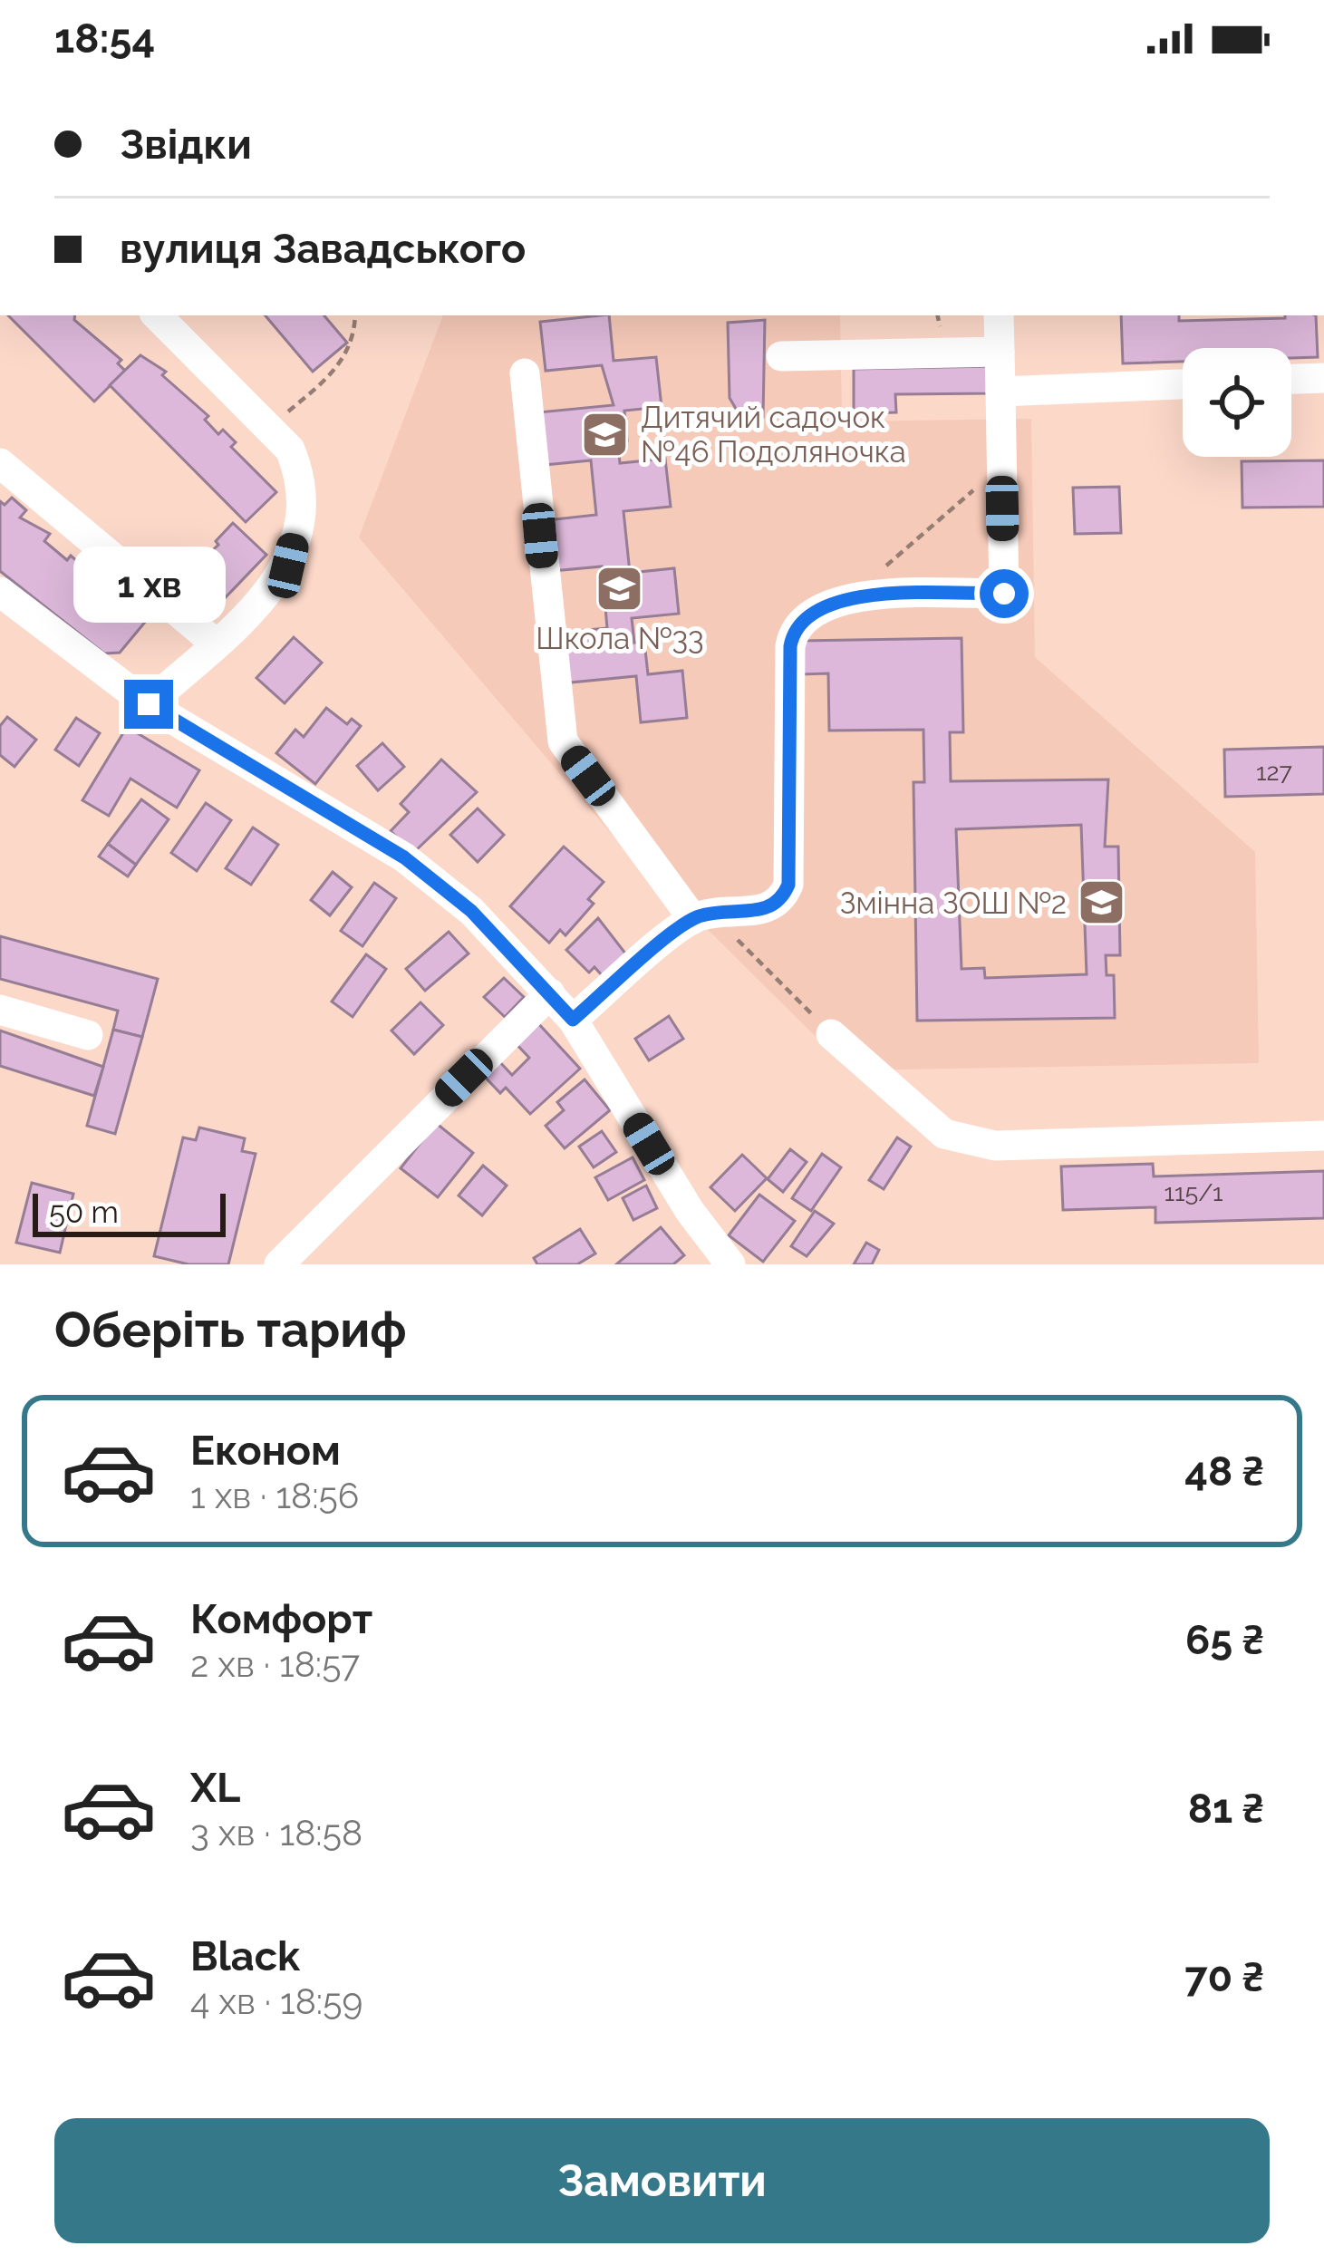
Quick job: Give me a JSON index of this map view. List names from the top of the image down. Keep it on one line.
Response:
{"places":{"school or university":["Дитячий садочок №46 Подоляночка","Школа №33","Змінна ЗОШ №2"]},"house_numbers":["127","115/1"],"scale_bar":"50 m","page":{"status":"18:54","banner":["Звідки","вулиця Завадського"],"bubble":"1 хв","scale":"50 m","heading":"Оберіть тариф","list":[{"name":"Економ","note":"1 хв · 18:56","value":"48 ₴"},{"name":"Комфорт","note":"2 хв · 18:57","value":"65 ₴"},{"name":"XL","note":"3 хв · 18:58","value":"81 ₴"},{"name":"Black","note":"4 хв · 18:59","value":"70 ₴"}],"buttons":"Замовити"}}
